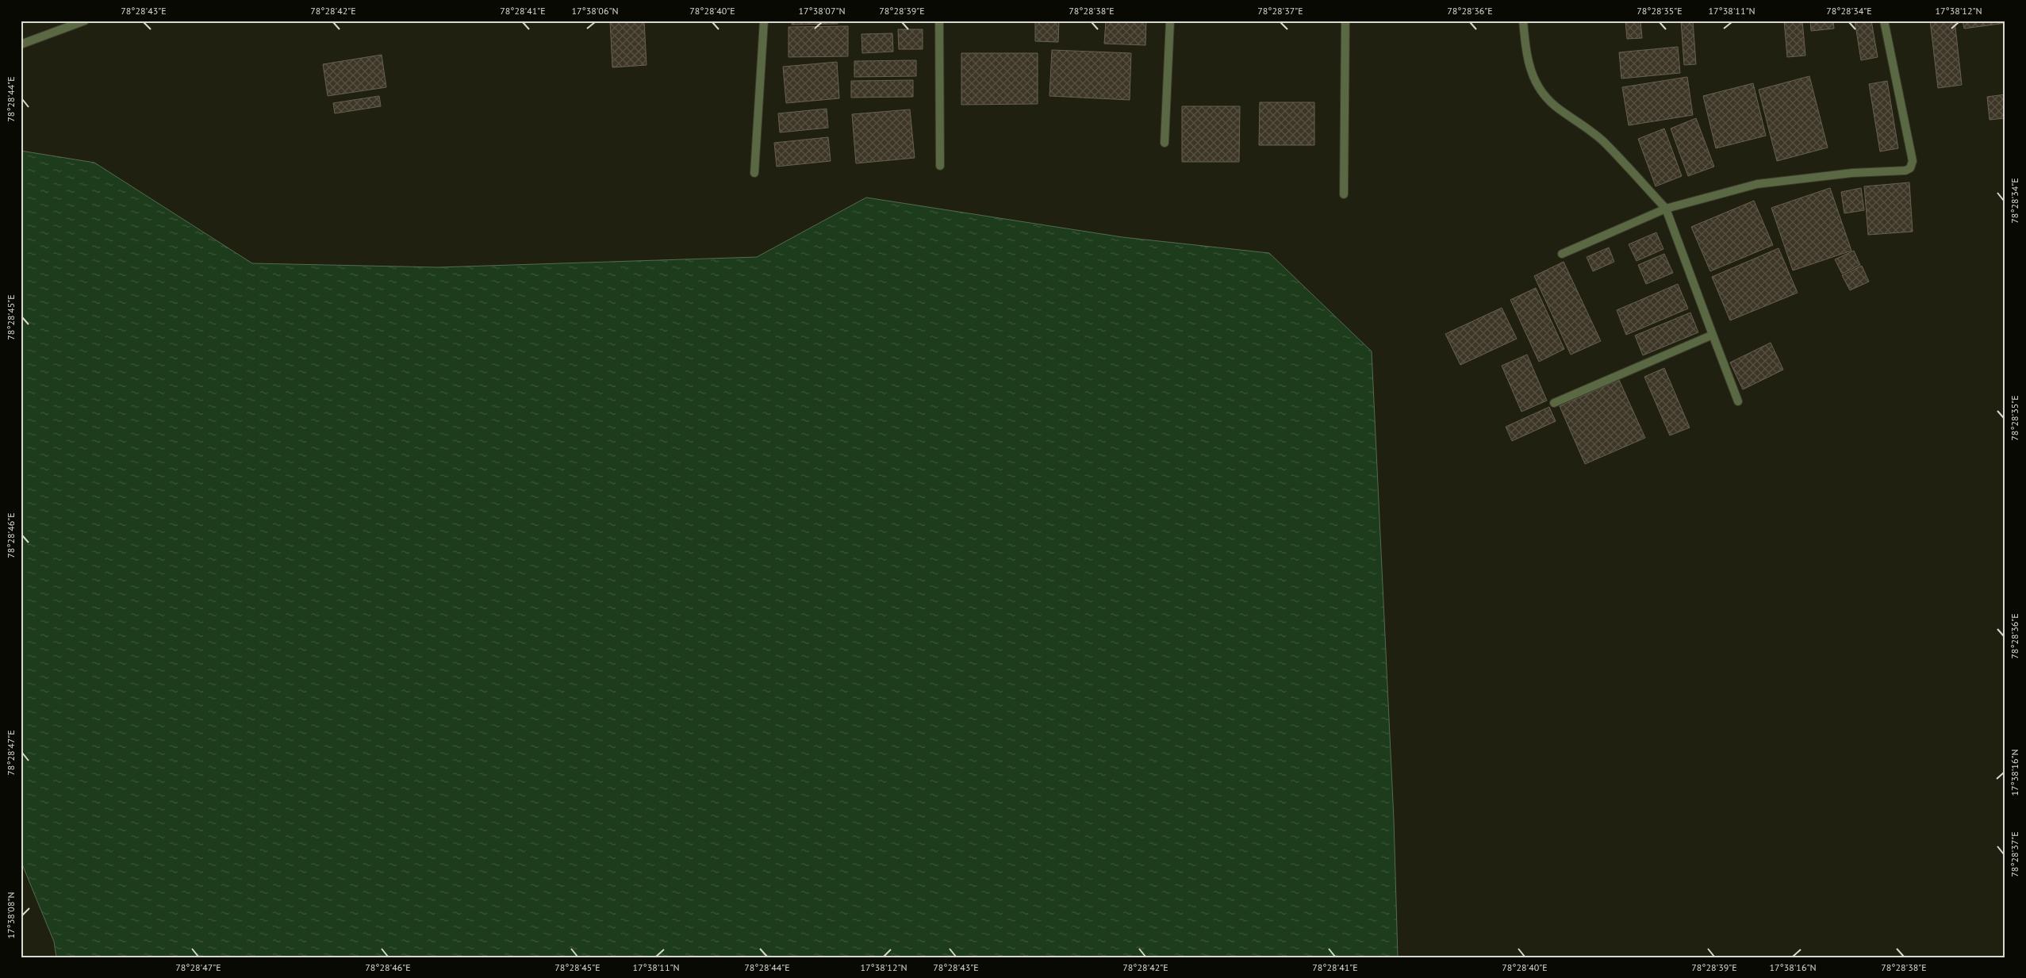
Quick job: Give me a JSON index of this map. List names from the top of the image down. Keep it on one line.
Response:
{"coordinates":["78°28'43\"E","78°28'42\"E","78°28'41\"E","17°38'06\"N","78°28'40\"E","17°38'07\"N","78°28'39\"E","78°28'38\"E","78°28'37\"E","78°28'36\"E","78°28'35\"E","17°38'11\"N","78°28'34\"E","17°38'12\"N","78°28'44\"E","78°28'45\"E","78°28'46\"E","78°28'47\"E","17°38'16\"N","17°38'08\"N"]}
